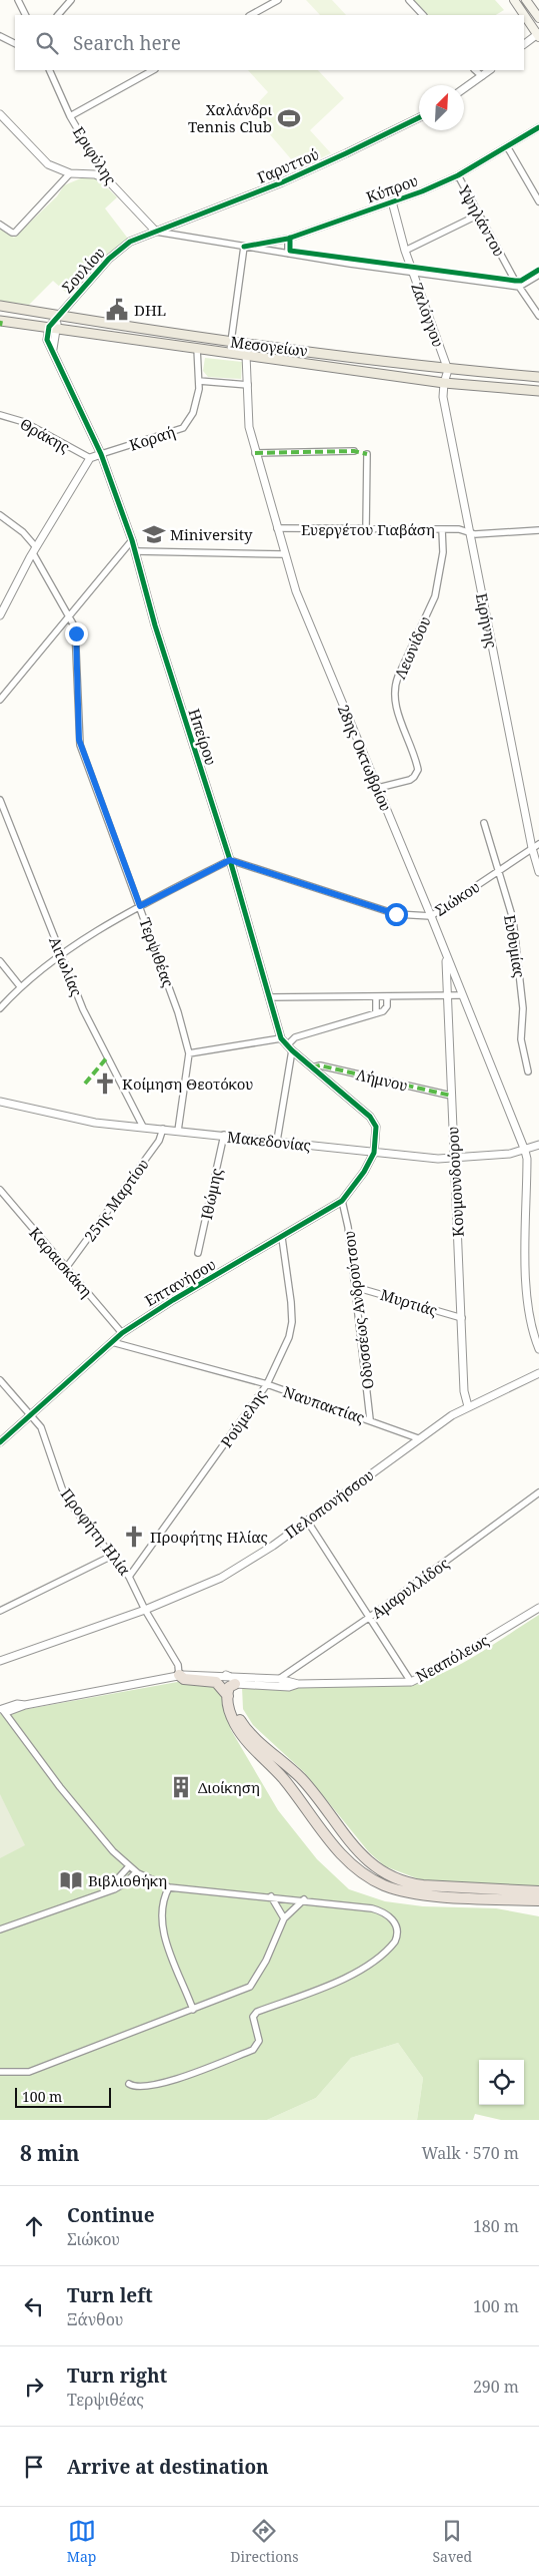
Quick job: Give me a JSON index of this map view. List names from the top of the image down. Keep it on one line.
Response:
{"streets":{"main road":["Μεσογείων"],"street":["Εριφύλης","Γαρυττού","Κύπρου","Υψηλάντου","Σουλίου","Ζαλόγγου","Θράκης","Κοραή","Ευεργέτου Γιαβάση","Ειρήνης","Λεωνίδου","Ηπείρου","28ης Οκτωβρίου","Σιώκου","Ευθυμίας","Τερψιθέας","Αιτωλίας","Λήμνου","Μακεδονίας","Κουμουνδούρου","Ιθώμης","25ης Μαρτίου","Καραισκάκη","Επτανήσου","Μυρτιάς","Οδυσσέως Ανδρούτσου","Ναυπακτίας","Ρούμελης","Πελοπονήσσου","Προφήτη Ηλία","Αμαρυλλίδος","Νεαπόλεως"]},"crossings":[["Εριφύλης","Γαρυττού"],["Εριφύλης","Σουλίου"],["Γαρυττού","Σουλίου"],["Κύπρου","Υψηλάντου"],["Κύπρου","Ζαλόγγου"],["Σουλίου","Μεσογείων"],["Σουλίου","Ηπείρου"],["Ζαλόγγου","Μεσογείων"],["Ζαλόγγου","Ειρήνης"],["Μεσογείων","Κοραή"],["Μεσογείων","Ειρήνης"],["Μεσογείων","Ηπείρου"],["Μεσογείων","28ης Οκτωβρίου"],["Κοραή","Ηπείρου"],["Ευεργέτου Γιαβάση","Ειρήνης"],["Ευεργέτου Γιαβάση","Λεωνίδου"],["Ευεργέτου Γιαβάση","28ης Οκτωβρίου"],["Ειρήνης","Σιώκου"],["Λεωνίδου","28ης Οκτωβρίου"],["Ηπείρου","Σιώκου"],["Ηπείρου","Λήμνου"],["Ηπείρου","Μακεδονίας"],["Ηπείρου","Επτανήσου"],["28ης Οκτωβρίου","Σιώκου"],["28ης Οκτωβρίου","Μακεδονίας"],["28ης Οκτωβρίου","Κουμουνδούρου"],["Σιώκου","Ευθυμίας"],["Τερψιθέας","Μακεδονίας"],["Αιτωλίας","Μακεδονίας"],["Λήμνου","Κουμουνδούρου"],["Μακεδονίας","Κουμουνδούρου"],["Μακεδονίας","Ιθώμης"],["Μακεδονίας","25ης Μαρτίου"],["Μακεδονίας","Επτανήσου"],["Κουμουνδούρου","Μυρτιάς"],["Κουμουνδούρου","Πελοπονήσσου"],["25ης Μαρτίου","Καραισκάκη"],["Καραισκάκη","Επτανήσου"],["Επτανήσου","Οδυσσέως Ανδρούτσου"],["Επτανήσου","Ναυπακτίας"],["Επτανήσου","Ρούμελης"],["Επτανήσου","Προφήτη Ηλία"],["Μυρτιάς","Οδυσσέως Ανδρούτσου"],["Οδυσσέως Ανδρούτσου","Ναυπακτίας"],["Ναυπακτίας","Ρούμελης"],["Ναυπακτίας","Πελοπονήσσου"],["Ρούμελης","Προφήτη Ηλία"],["Πελοπονήσσου","Προφήτη Ηλία"]],"places":{"sports":["Χαλάνδρι Tennis Club"],"public building":["DHL"],"school or university":["Miniversity"],"church":["Κοίμηση Θεοτόκου","Προφήτης Ηλίας"],"building":["Διοίκηση"],"library":["Βιβλιοθήκη"]},"scale_bar":"100 m","north":"top right","page":{"search":"Search here","scale":"100 m","heading":["8 min","Walk · 570 m"],"list":[["Continue","Σιώκου","180 m"],["Turn left","Ξάνθου","100 m"],["Turn right","Τερψιθέας","290 m"],"Arrive at destination"],"nav":["Map","Directions","Saved"]}}
